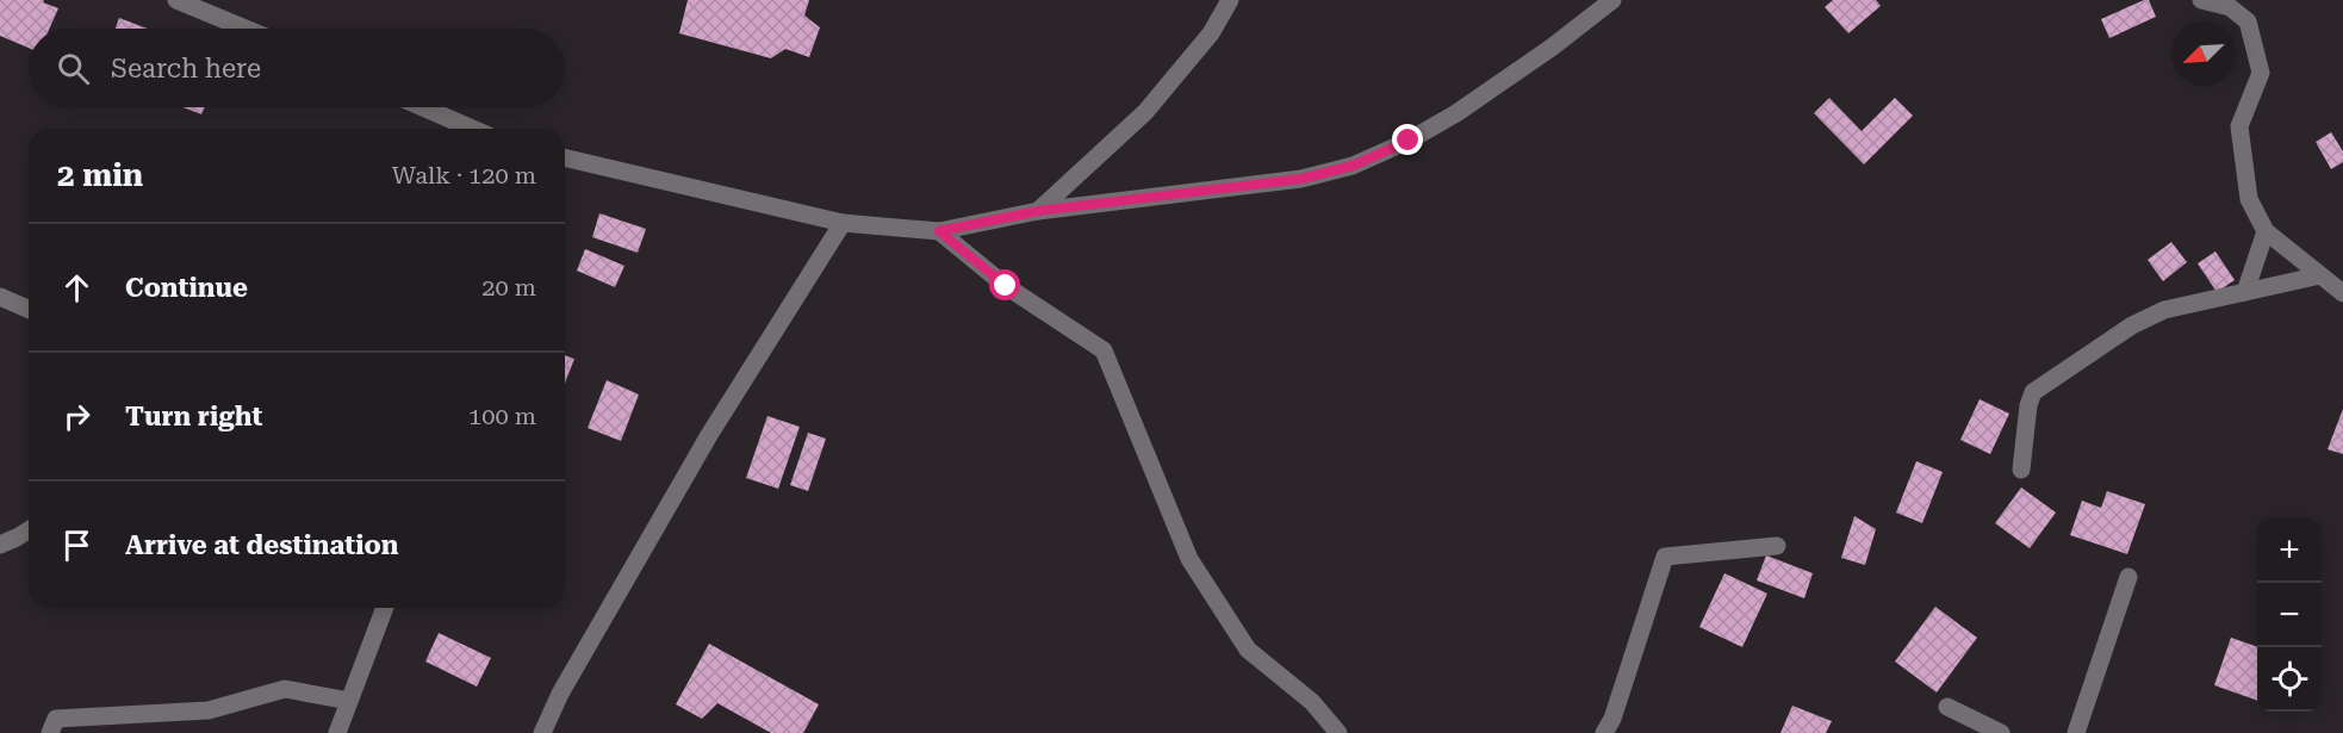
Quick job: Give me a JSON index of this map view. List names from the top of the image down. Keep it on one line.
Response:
{"north":"bottom left","page":{"search":"Search here","heading":["2 min","Walk · 120 m"],"list":[["Continue","20 m"],["Turn right","100 m"],"Arrive at destination"],"map_buttons":["+","−"]}}
